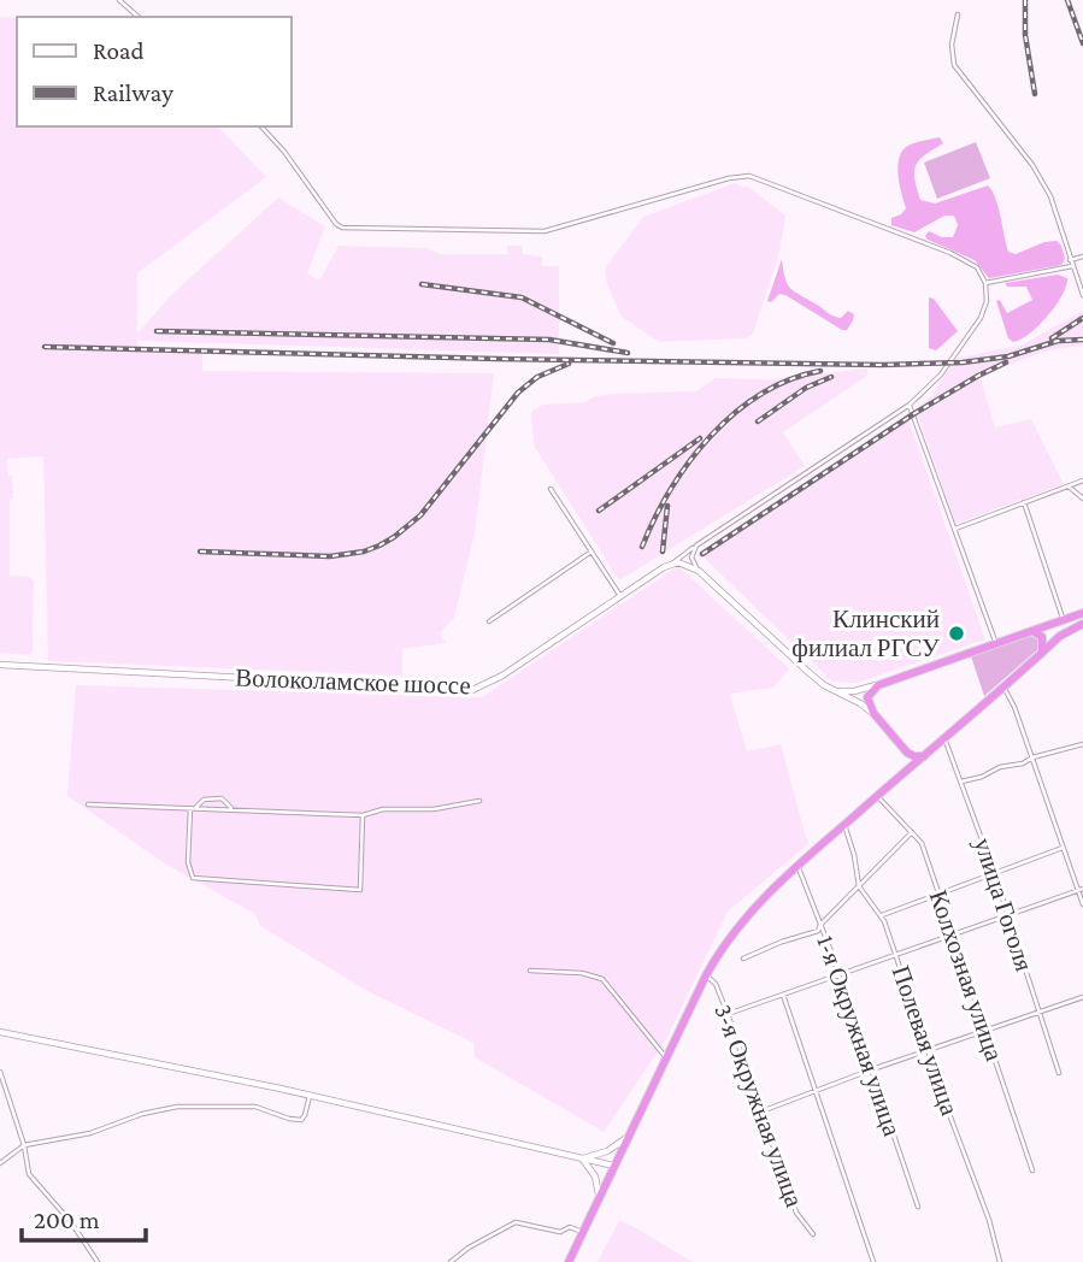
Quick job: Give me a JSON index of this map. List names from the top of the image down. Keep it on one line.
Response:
{"streets":{"street":["Волоколамское шоссе","улица Гоголя","Колхозная улица","1-я Окружная улица","Полевая улица","3-я Окружная улица"]},"places":["Клинский филиал РГСУ"],"legend":["Road","Railway"],"scale_bar":"200 m"}
